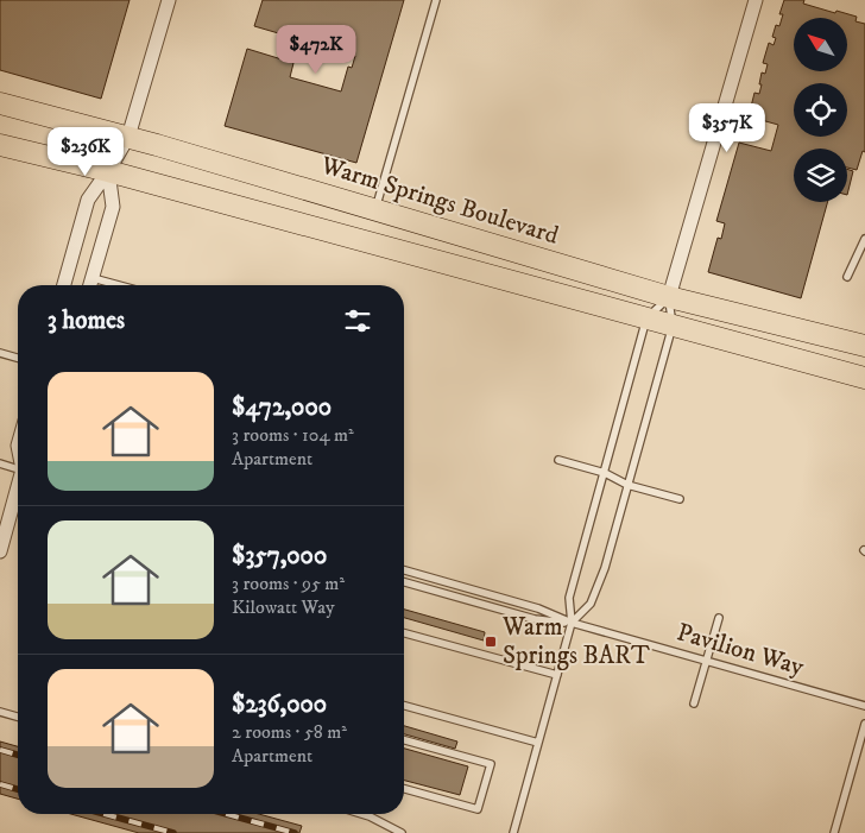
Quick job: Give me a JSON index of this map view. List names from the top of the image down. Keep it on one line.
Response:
{"streets":{"main road":["Warm Springs Boulevard"],"lane":["Pavilion Way"]},"places":{"transit":["Warm Springs BART"]},"north":"top left","page":{"price":["$472K","$357K","$236K"],"heading":"3 homes","list":[{"name":"$472,000","note":"3 rooms · 104 m² · Apartment"},{"name":"$357,000","note":"3 rooms · 95 m² · Kilowatt Way"},{"name":"$236,000","note":"2 rooms · 58 m² · Apartment"}]}}
